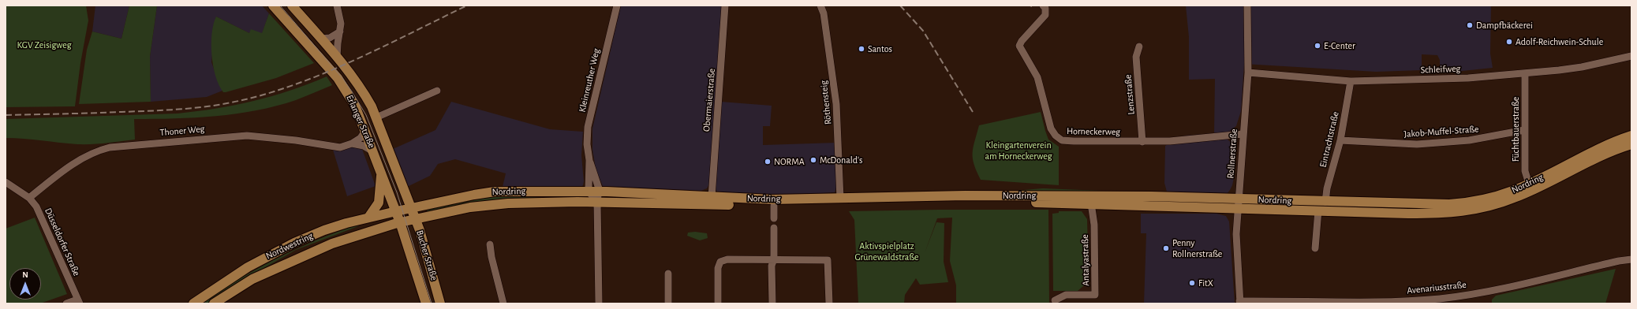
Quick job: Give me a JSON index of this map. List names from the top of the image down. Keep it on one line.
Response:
{"streets":{"main road":["Erlanger Straße","Nordring","Nordwestring","Bucher Straße"],"street":["Schleifweg","Kleinreuther Weg","Lenzstraße","Obermaierstraße","Röthensteig","Füchtbauerstraße","Thoner Weg","Horneckerweg","Jakob-Muffel-Straße","Eintrachtstraße","Rollnerstraße","Düsseldorfer Straße","Antalyastraße","Avenariusstraße"]},"crossings":[["Schleifweg","Füchtbauerstraße"],["Schleifweg","Eintrachtstraße"],["Schleifweg","Rollnerstraße"],["Kleinreuther Weg","Nordring"],["Lenzstraße","Horneckerweg"],["Obermaierstraße","Nordring"],["Röthensteig","Nordring"],["Erlanger Straße","Thoner Weg"],["Erlanger Straße","Nordring"],["Erlanger Straße","Nordwestring"],["Erlanger Straße","Bucher Straße"],["Füchtbauerstraße","Jakob-Muffel-Straße"],["Füchtbauerstraße","Nordring"],["Thoner Weg","Düsseldorfer Straße"],["Horneckerweg","Rollnerstraße"],["Jakob-Muffel-Straße","Eintrachtstraße"],["Eintrachtstraße","Nordring"],["Rollnerstraße","Nordring"],["Rollnerstraße","Avenariusstraße"],["Nordring","Nordwestring"],["Nordring","Bucher Straße"],["Nordring","Antalyastraße"],["Nordwestring","Bucher Straße"]],"parks":["KGV Zeisigweg","Kleingartenverein am Horneckerweg","Aktivspielplatz Grünewaldstraße"],"places":["Dampfbäckerei","Adolf-Reichwein-Schule","E-Center","Santos","McDonald's","NORMA","Penny Rollnerstraße","FitX"],"north":"top"}
